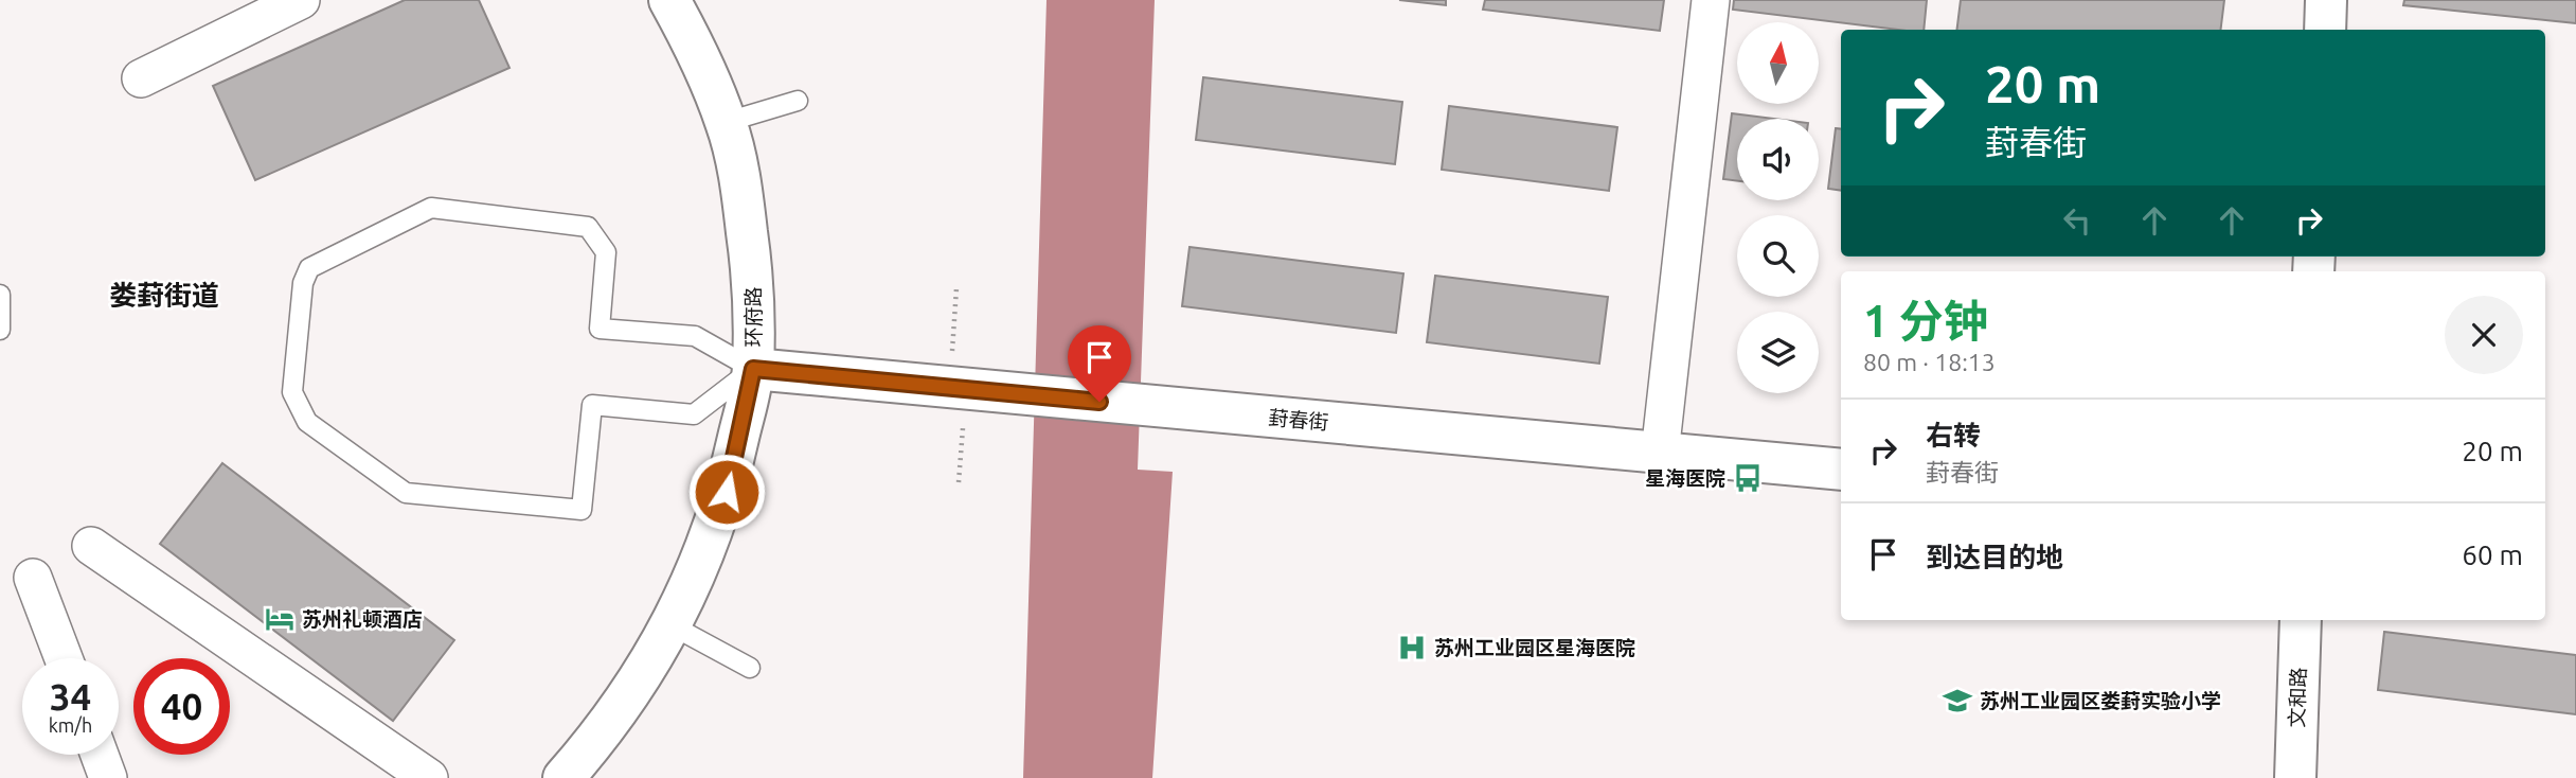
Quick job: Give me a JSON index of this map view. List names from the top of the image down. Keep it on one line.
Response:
{"streets":{"street":["环府路","葑春街","文和路"]},"crossings":[["环府路","葑春街"]],"districts":["娄葑街道"],"places":{"bus stop":["星海医院"],"hotel":["苏州礼顿酒店"],"hospital":["苏州工业园区星海医院"],"school or university":["苏州工业园区娄葑实验小学"]},"north":"top","page":{"turn":["20 m","葑春街"],"heading":["1 分钟","80 m · 18:13"],"list":[{"name":"右转","note":"葑春街","value":"20 m"},{"name":"到达目的地","value":"60 m"}],"speed":"34 km/h","limit":"40"}}
